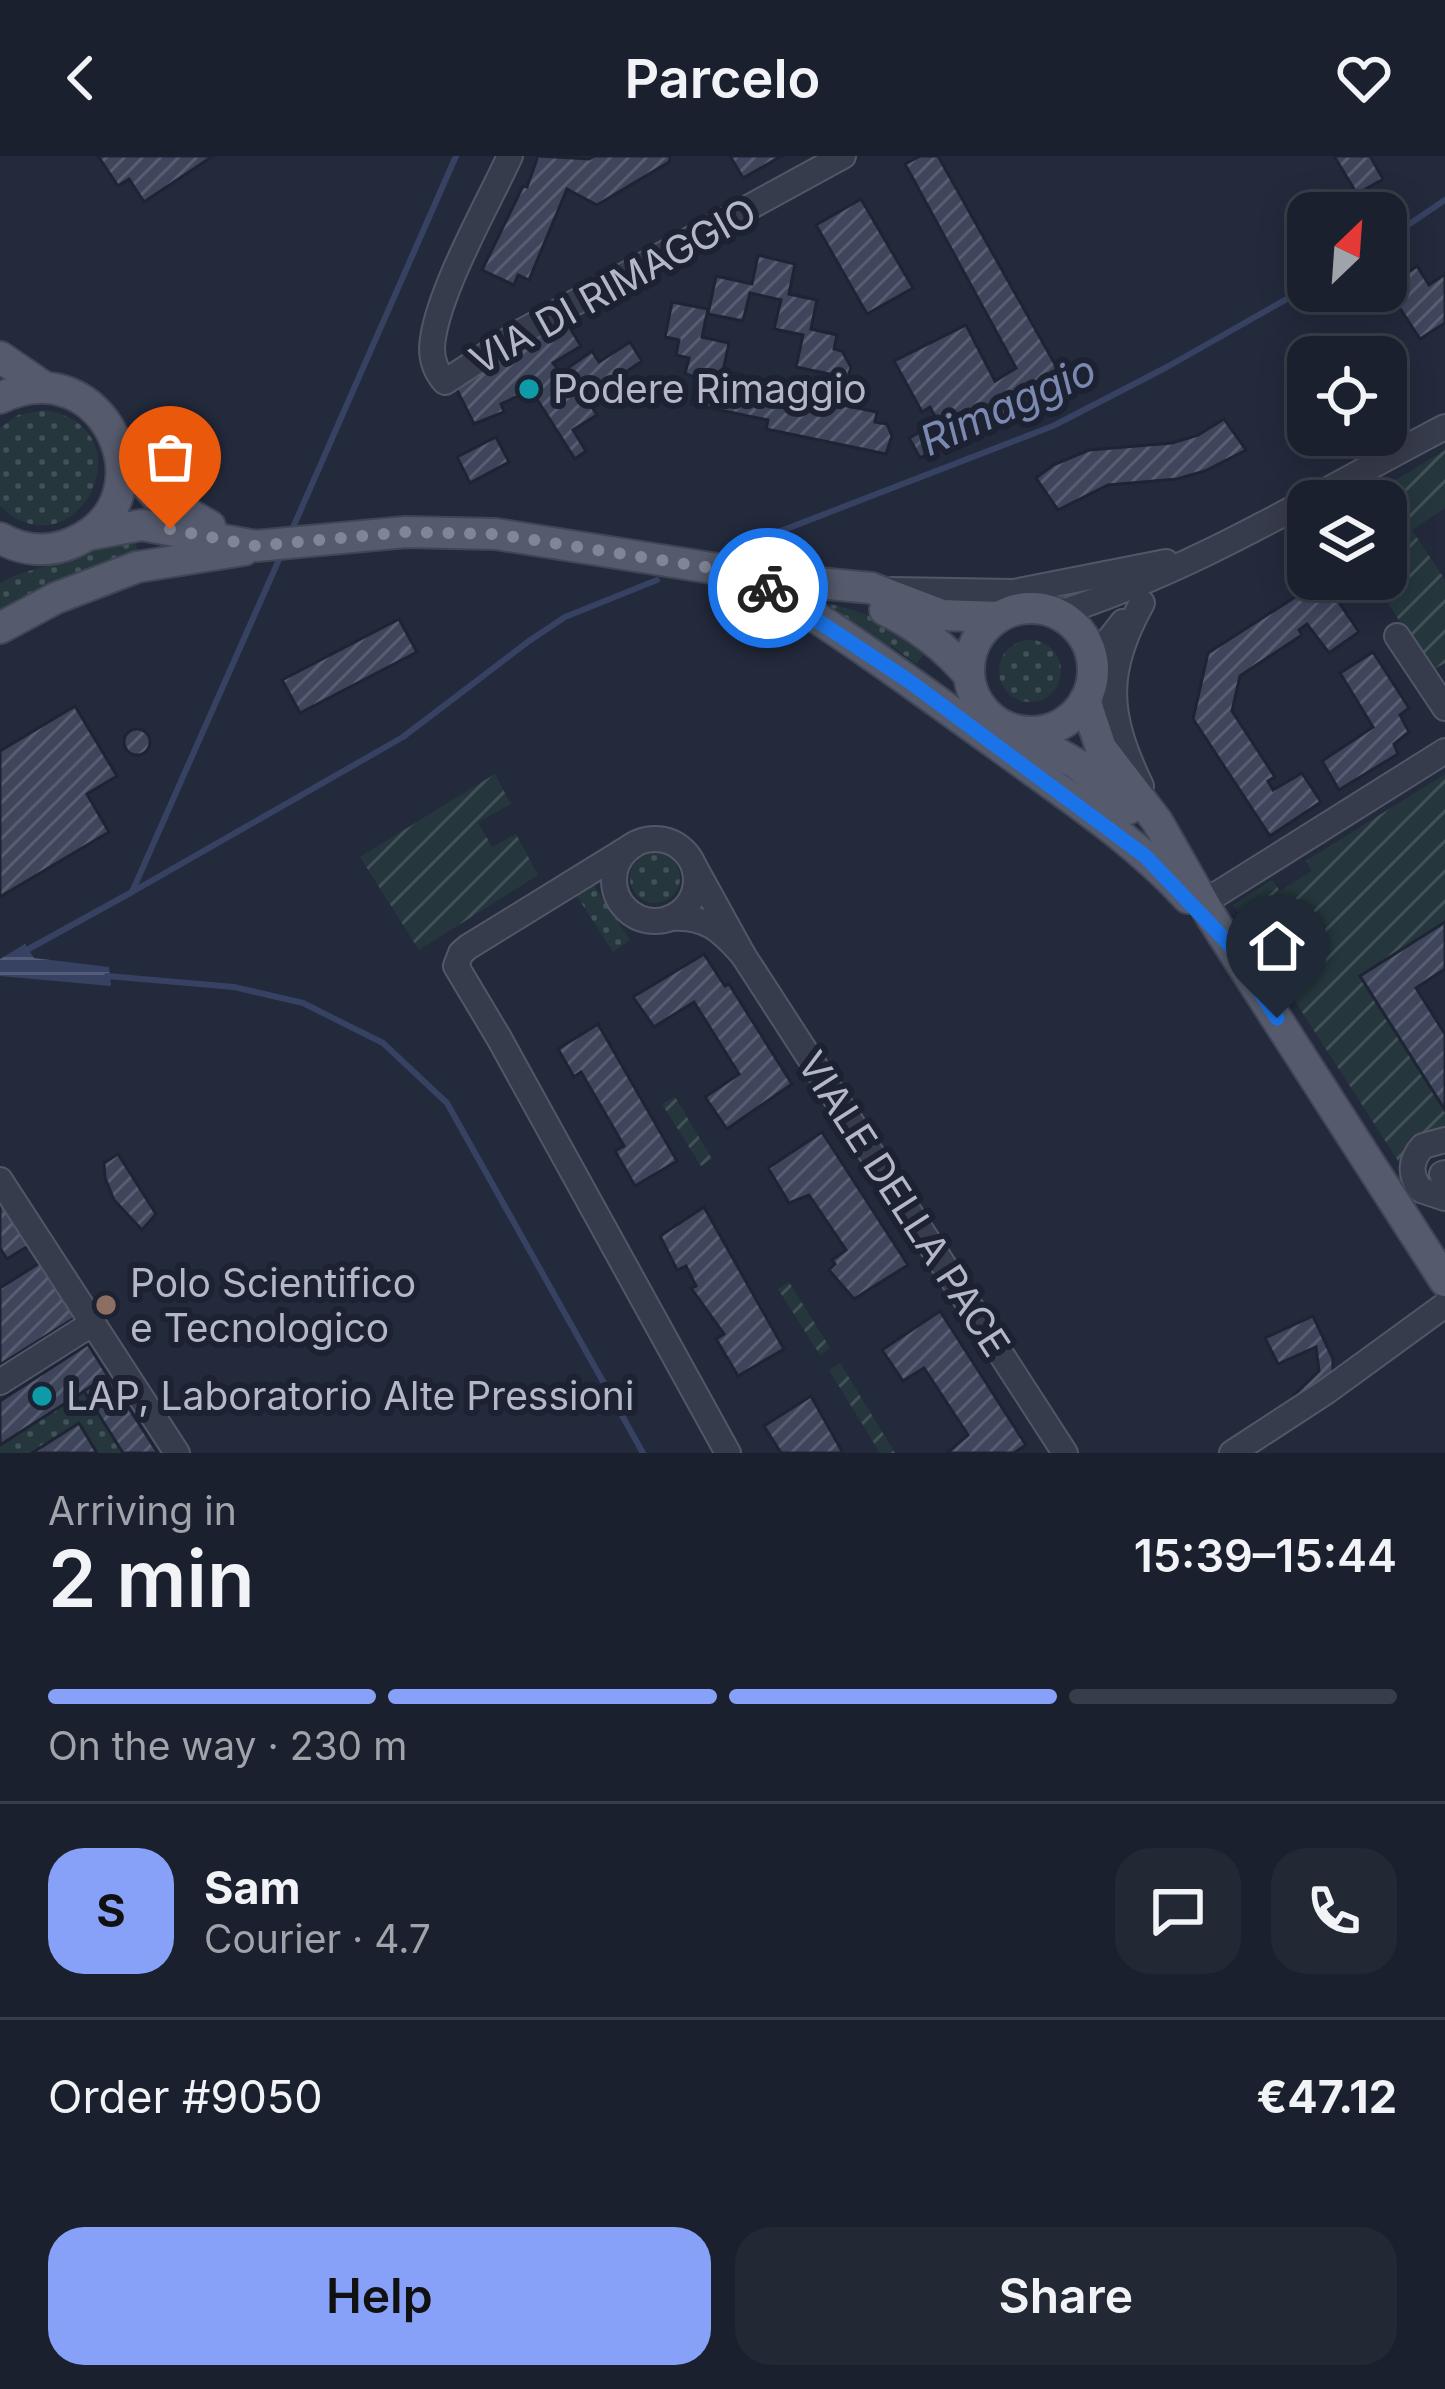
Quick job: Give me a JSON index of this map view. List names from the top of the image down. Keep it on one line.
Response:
{"streets":{"street":["VIA DI RIMAGGIO","VIALE DELLA PACE"]},"water":["Rimaggio"],"places":["Podere Rimaggio","Polo Scientifico e Tecnologico","LAP, Laboratorio Alte Pressioni"],"north":"top right","page":{"header":"Parcelo","heading":["2 min","Arriving in","15:39–15:44"],"panel":["Sam","Courier · 4.7","Order #9050","€47.12"],"bar":"On the way · 230 m","round":"S","buttons":["Help","Share"]}}
